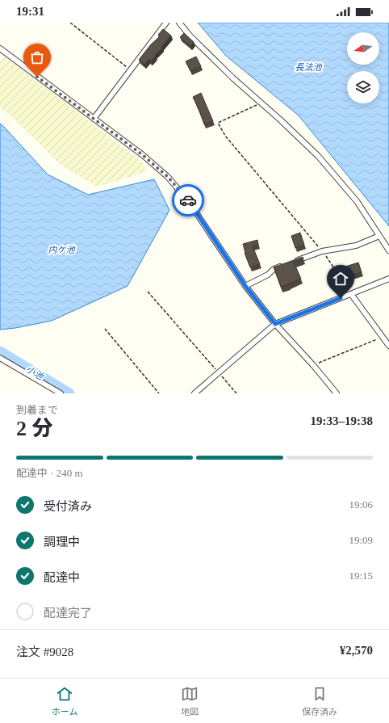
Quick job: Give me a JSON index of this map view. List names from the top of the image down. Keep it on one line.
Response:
{"water":["長法池","内ケ池","小池"],"north":"left","page":{"status":"19:31","heading":["2 分","到着まで","19:33–19:38"],"panel":["注文 #9028","¥2,570"],"bar":"配達中 · 240 m","list":[["受付済み","19:06"],["調理中","19:09"],["配達中","19:15"],"配達完了"],"tabs":["ホーム","地図","保存済み"]}}
